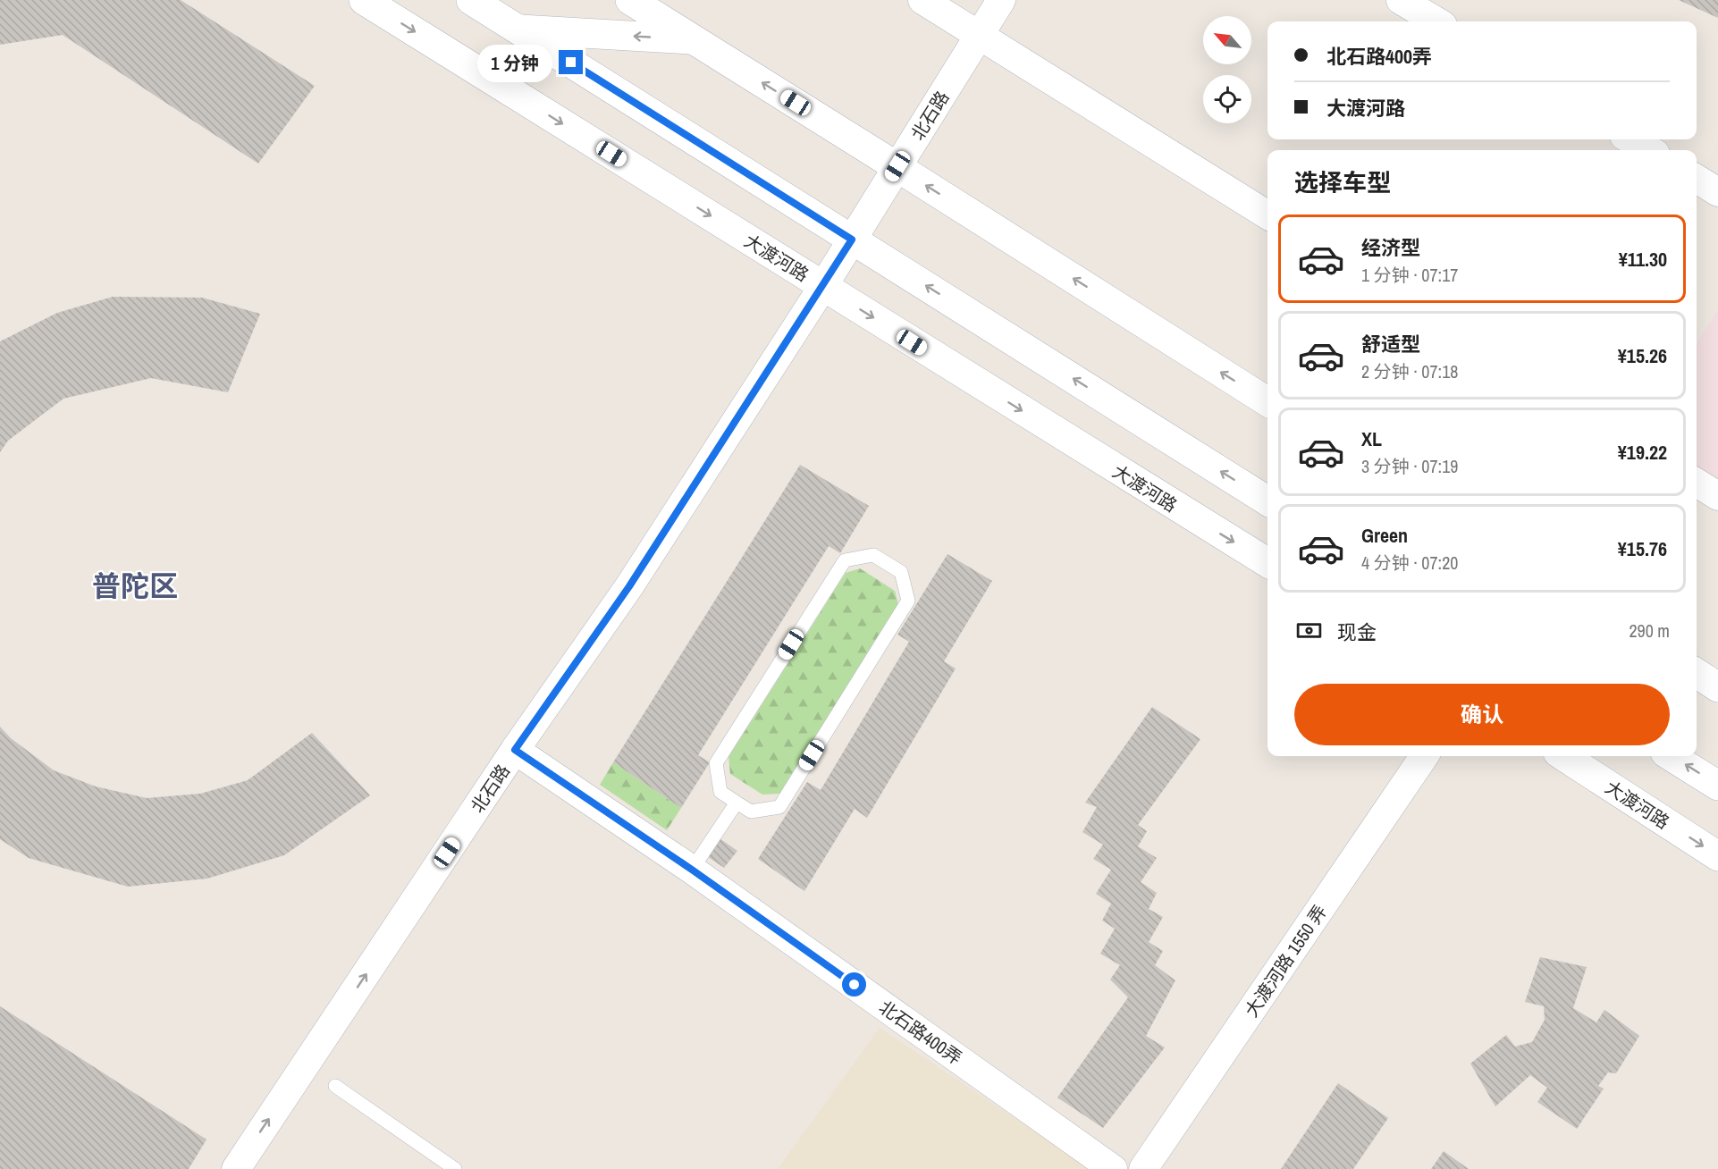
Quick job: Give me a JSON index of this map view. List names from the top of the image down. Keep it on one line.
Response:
{"streets":{"main road":["大渡河路"],"street":["北石路","大渡河路 1550 弄","北石路400弄"]},"crossings":[["北石路","大渡河路"],["北石路","北石路400弄"]],"one_way":["北石路"],"districts":["普陀区"],"north":"top left","page":{"banner":["北石路400弄","大渡河路"],"bubble":"1 分钟","heading":"选择车型","list":[{"name":"经济型","note":"1 分钟 · 07:17","value":"¥11.30"},{"name":"舒适型","note":"2 分钟 · 07:18","value":"¥15.26"},{"name":"XL","note":"3 分钟 · 07:19","value":"¥19.22"},{"name":"Green","note":"4 分钟 · 07:20","value":"¥15.76"}],"pay":["现金","290 m"],"buttons":"确认"}}
